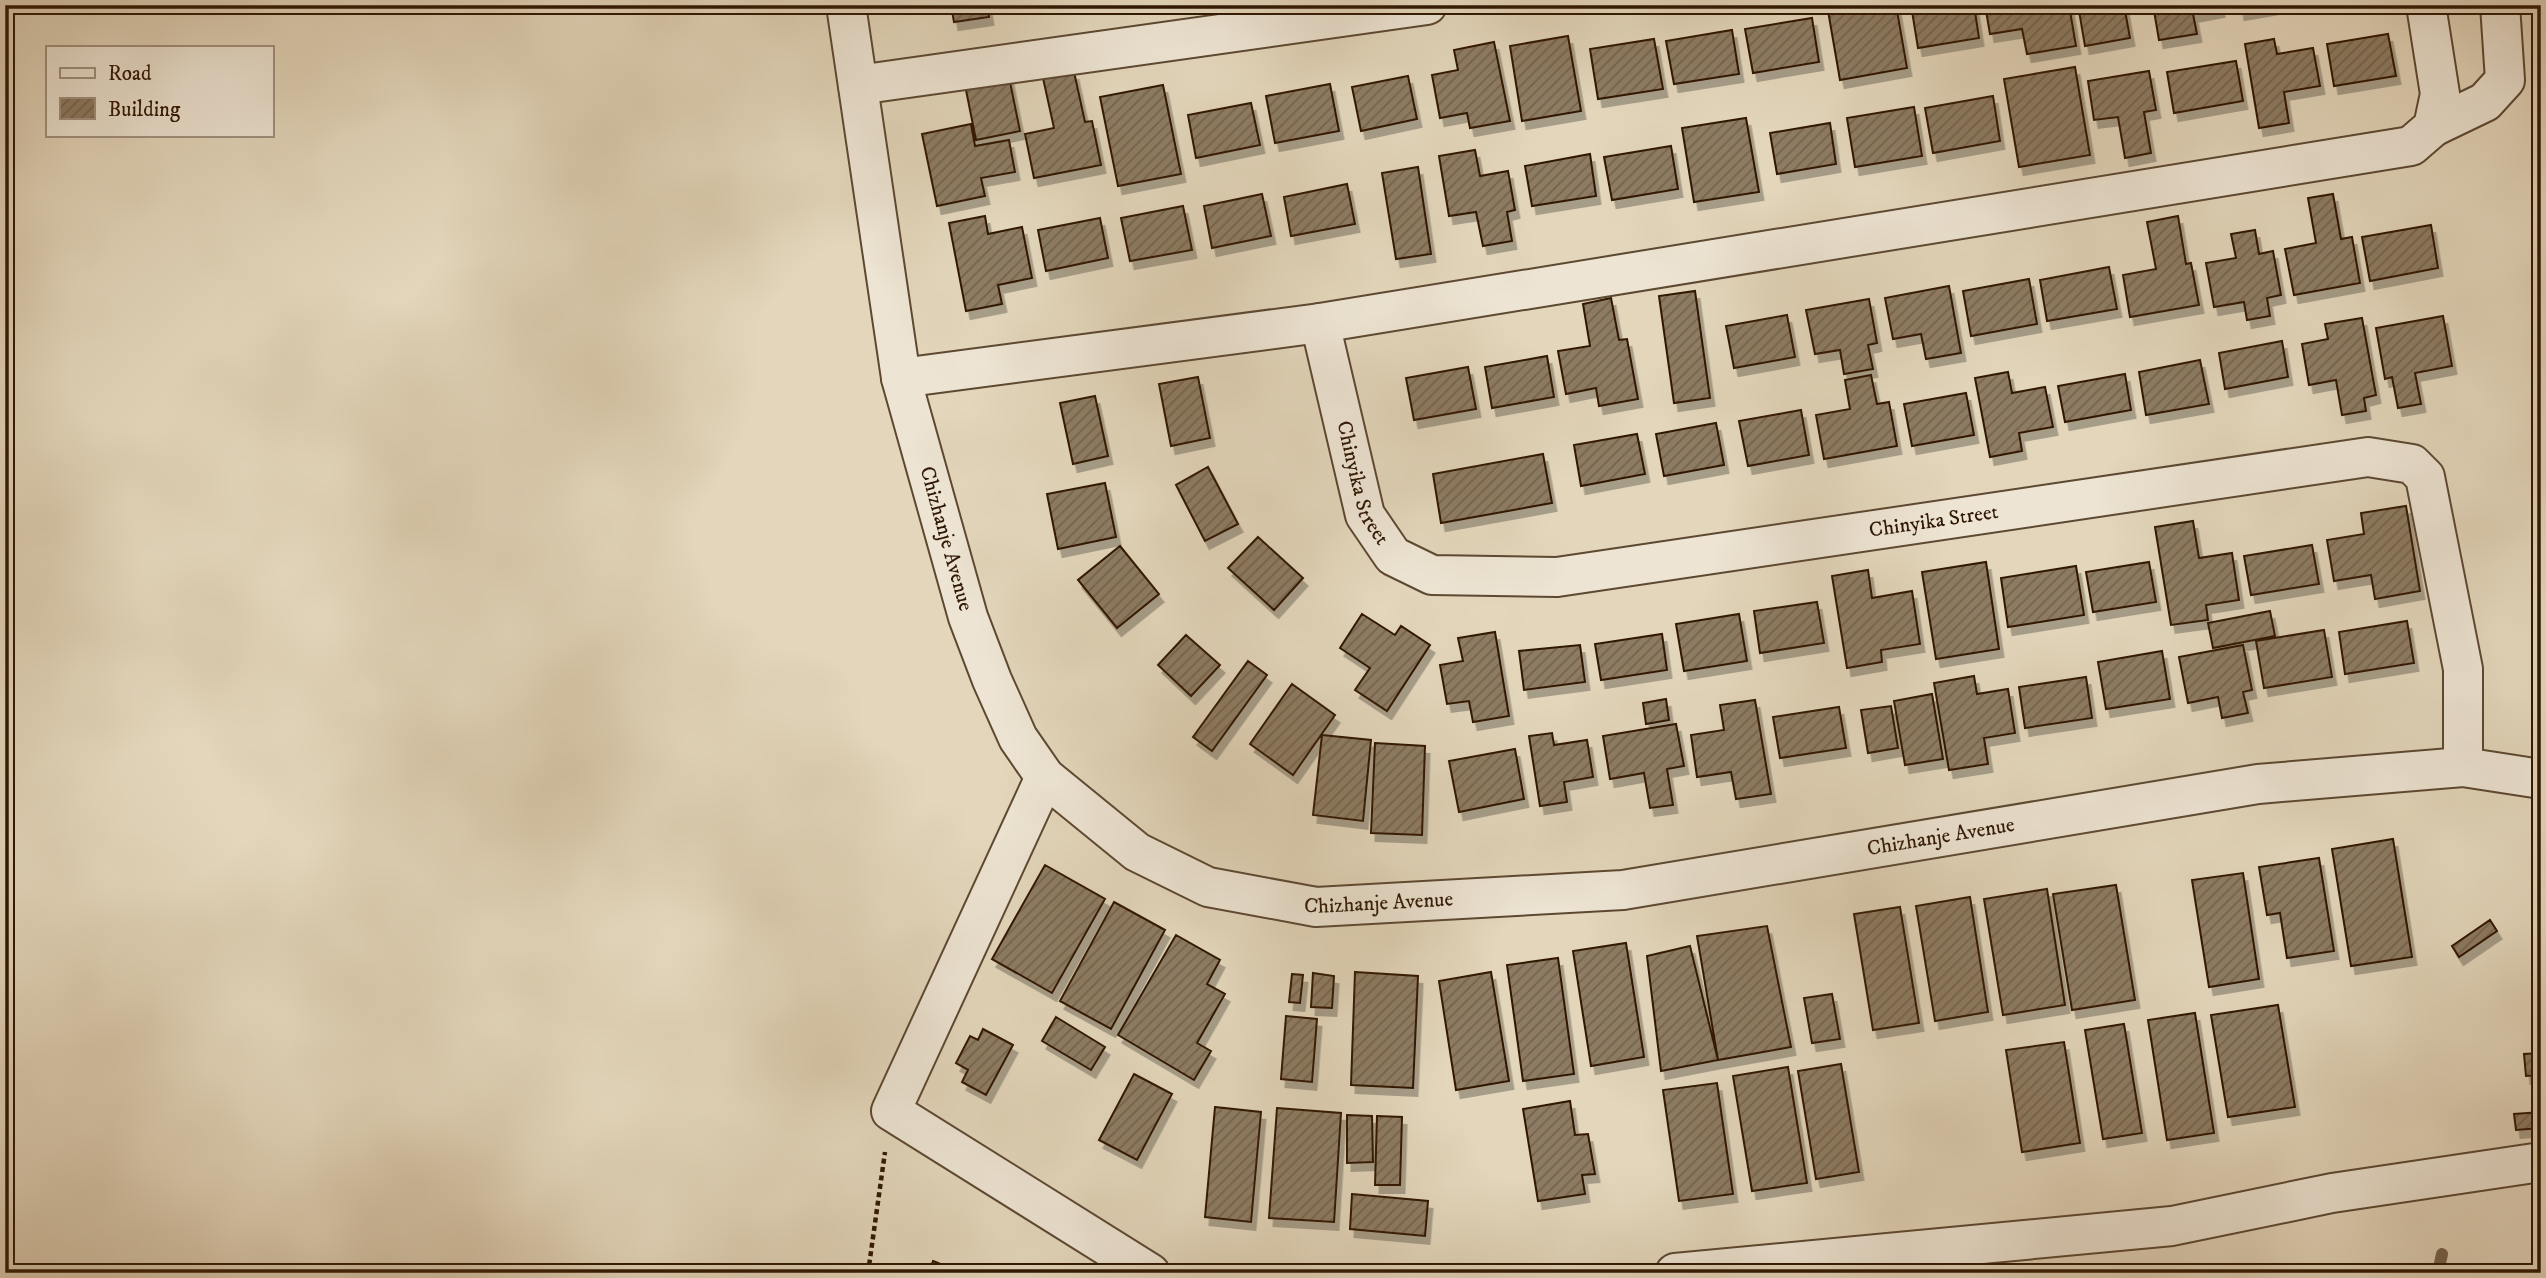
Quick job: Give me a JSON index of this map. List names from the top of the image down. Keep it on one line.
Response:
{"streets":{"street":["Chinyika Street","Chizhanje Avenue"]},"crossings":[["Chinyika Street","Chizhanje Avenue"]],"legend":["Road","Building"]}
